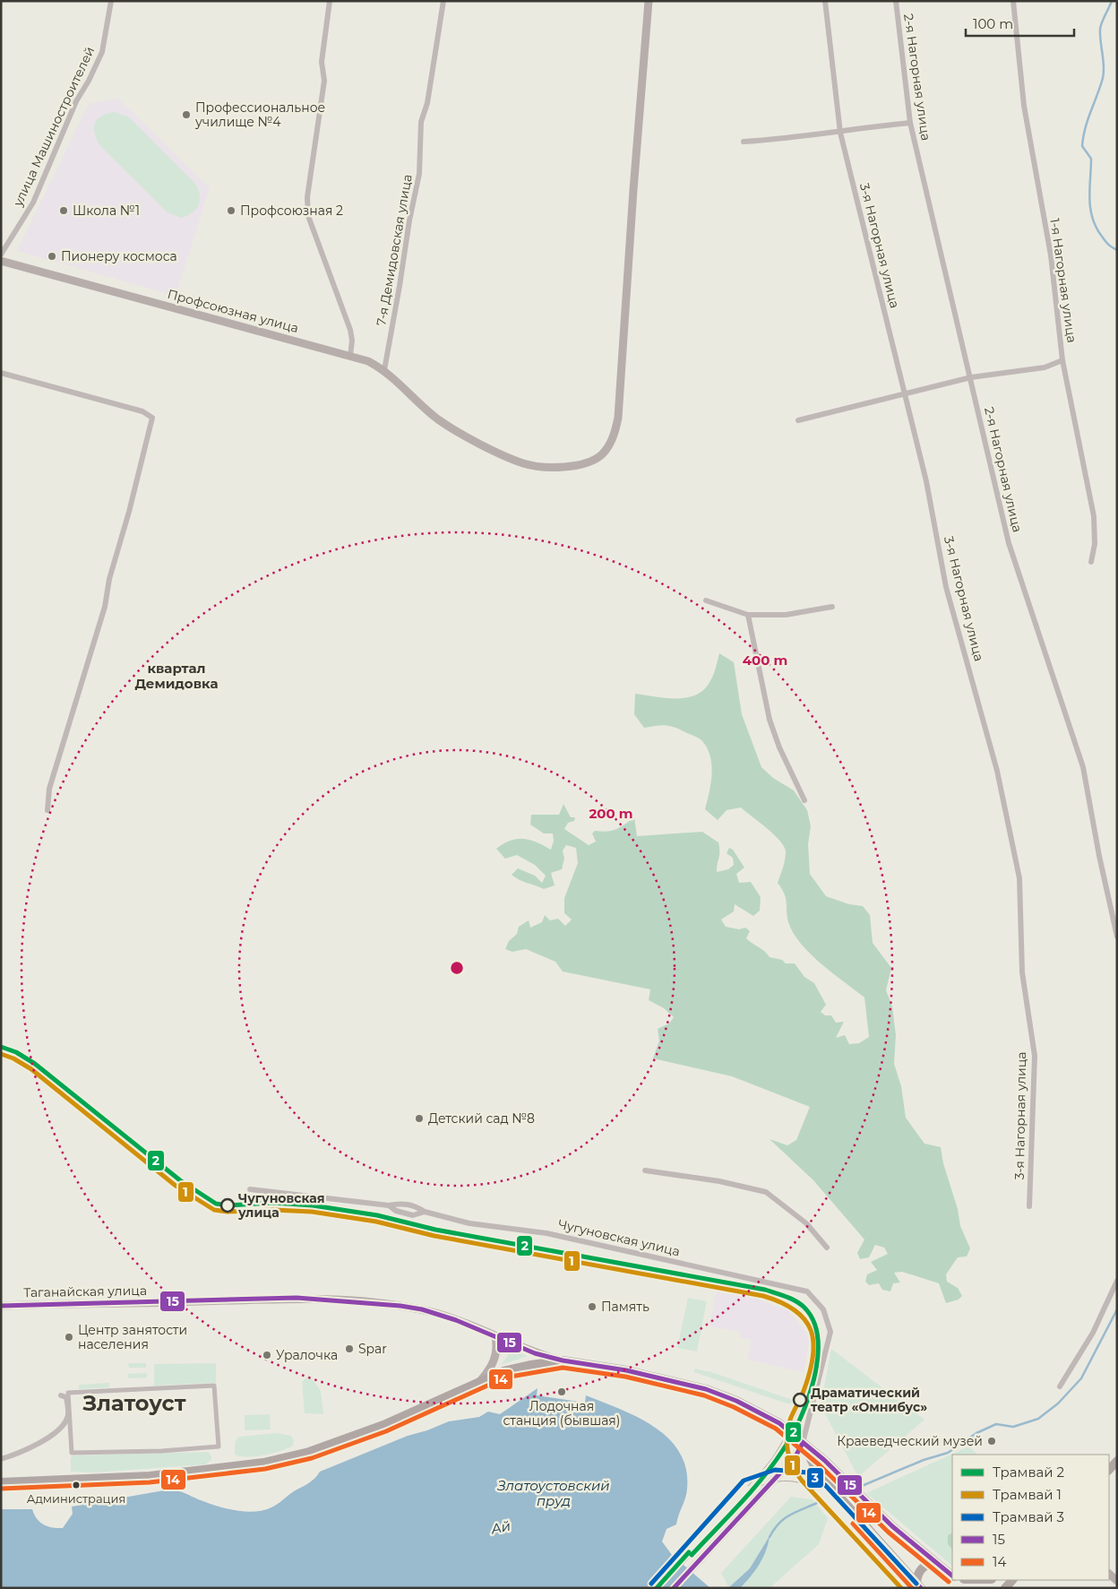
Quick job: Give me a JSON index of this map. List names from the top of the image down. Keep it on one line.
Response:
{"streets":{"main road":["Профсоюзная улица","Таганайская улица"],"street":["2-я Нагорная улица","улица Машиностроителей","3-я Нагорная улица","7-я Демидовская улица","1-я Нагорная улица","Чугуновская улица"]},"crossings":[["7-я Демидовская улица","Профсоюзная улица"]],"districts":["квартал Демидовка","Златоуст"],"water":["Златоустовский пруд","Ай"],"places":["Профессиональное училище №4","Школа №1","Профсоюзная 2","Пионеру космоса","Детский сад №8","Чугуновская улица","Память","Центр занятости населения","Spar","Уралочка","Лодочная станция (бывшая)","Драматический театр «Омнибус»","Краеведческий музей","Администрация"],"lines":["tram line 2","tram line 1","transit line 15","transit line 14","tram line 3"],"legend":["Трамвай 2","Трамвай 1","Трамвай 3","15","14"],"scale_bar":"100 m","rings":["400 m","200 m"]}
